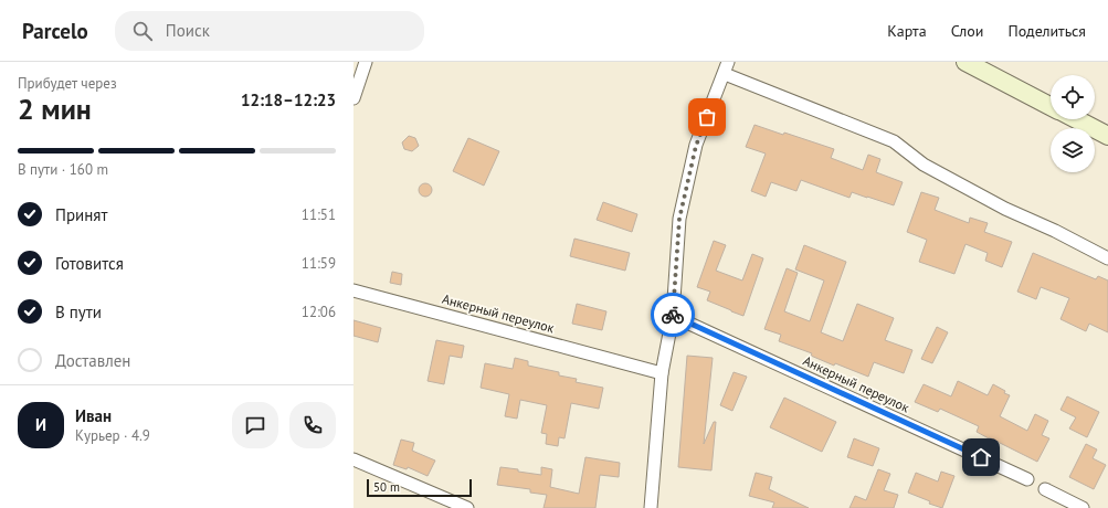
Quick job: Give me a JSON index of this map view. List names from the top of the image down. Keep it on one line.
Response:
{"streets":{"street":["Анкерный переулок"]},"scale_bar":"50 m","page":{"header":"Parcelo","search":"Поиск","nav":["Карта","Слои","Поделиться"],"heading":["2 мин","Прибудет через","12:18–12:23"],"panel":["Иван","Курьер · 4.9"],"bar":"В пути · 160 m","list":[["Принят","11:51"],["Готовится","11:59"],["В пути","12:06"],"Доставлен"],"round":"И","scale":"50 m"}}
